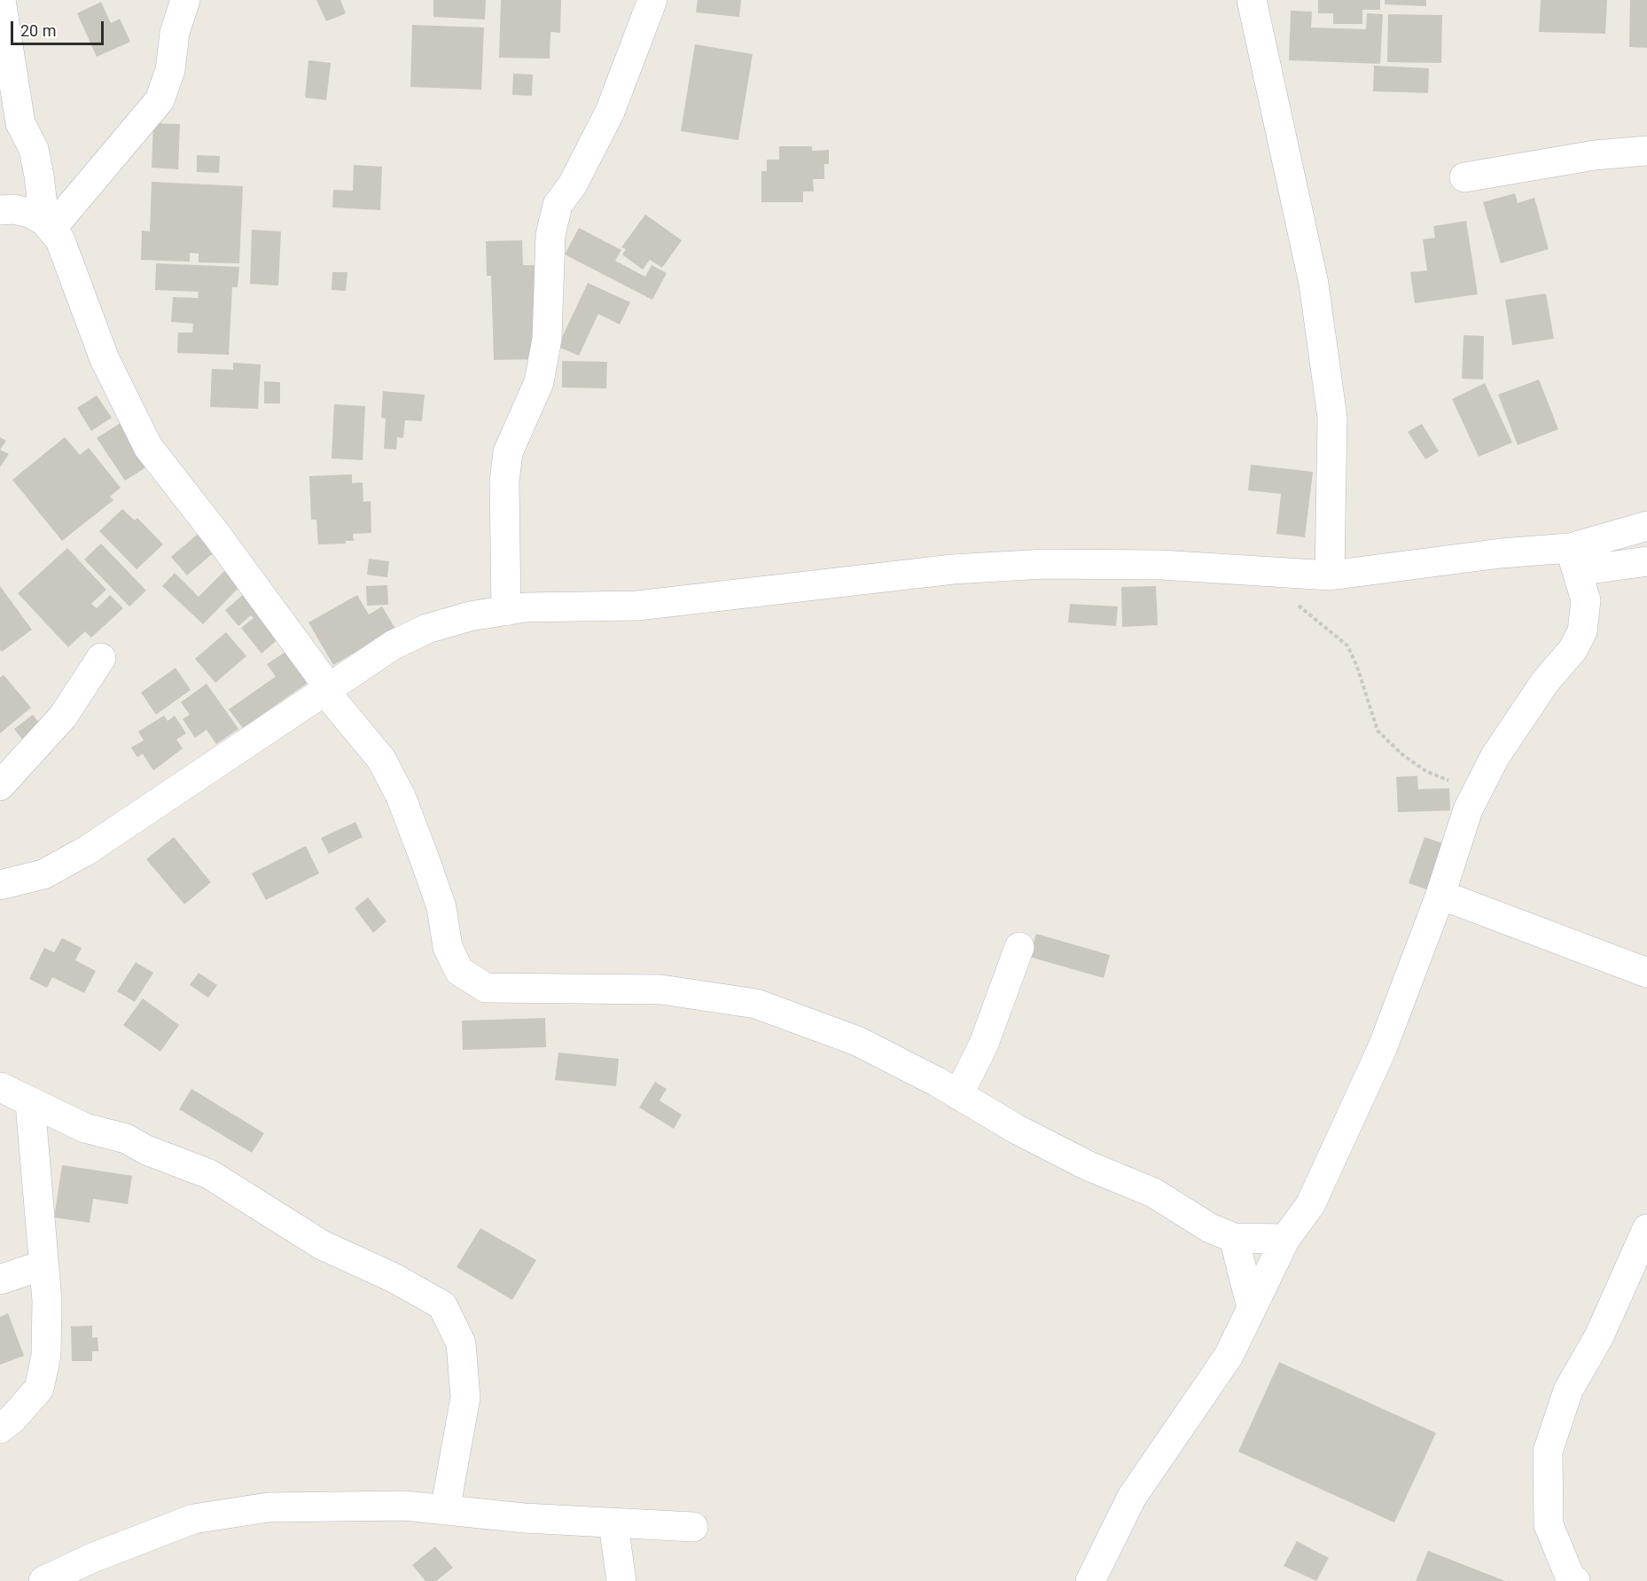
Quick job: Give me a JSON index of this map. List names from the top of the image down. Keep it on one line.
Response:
{"scale_bar":"20 m"}
